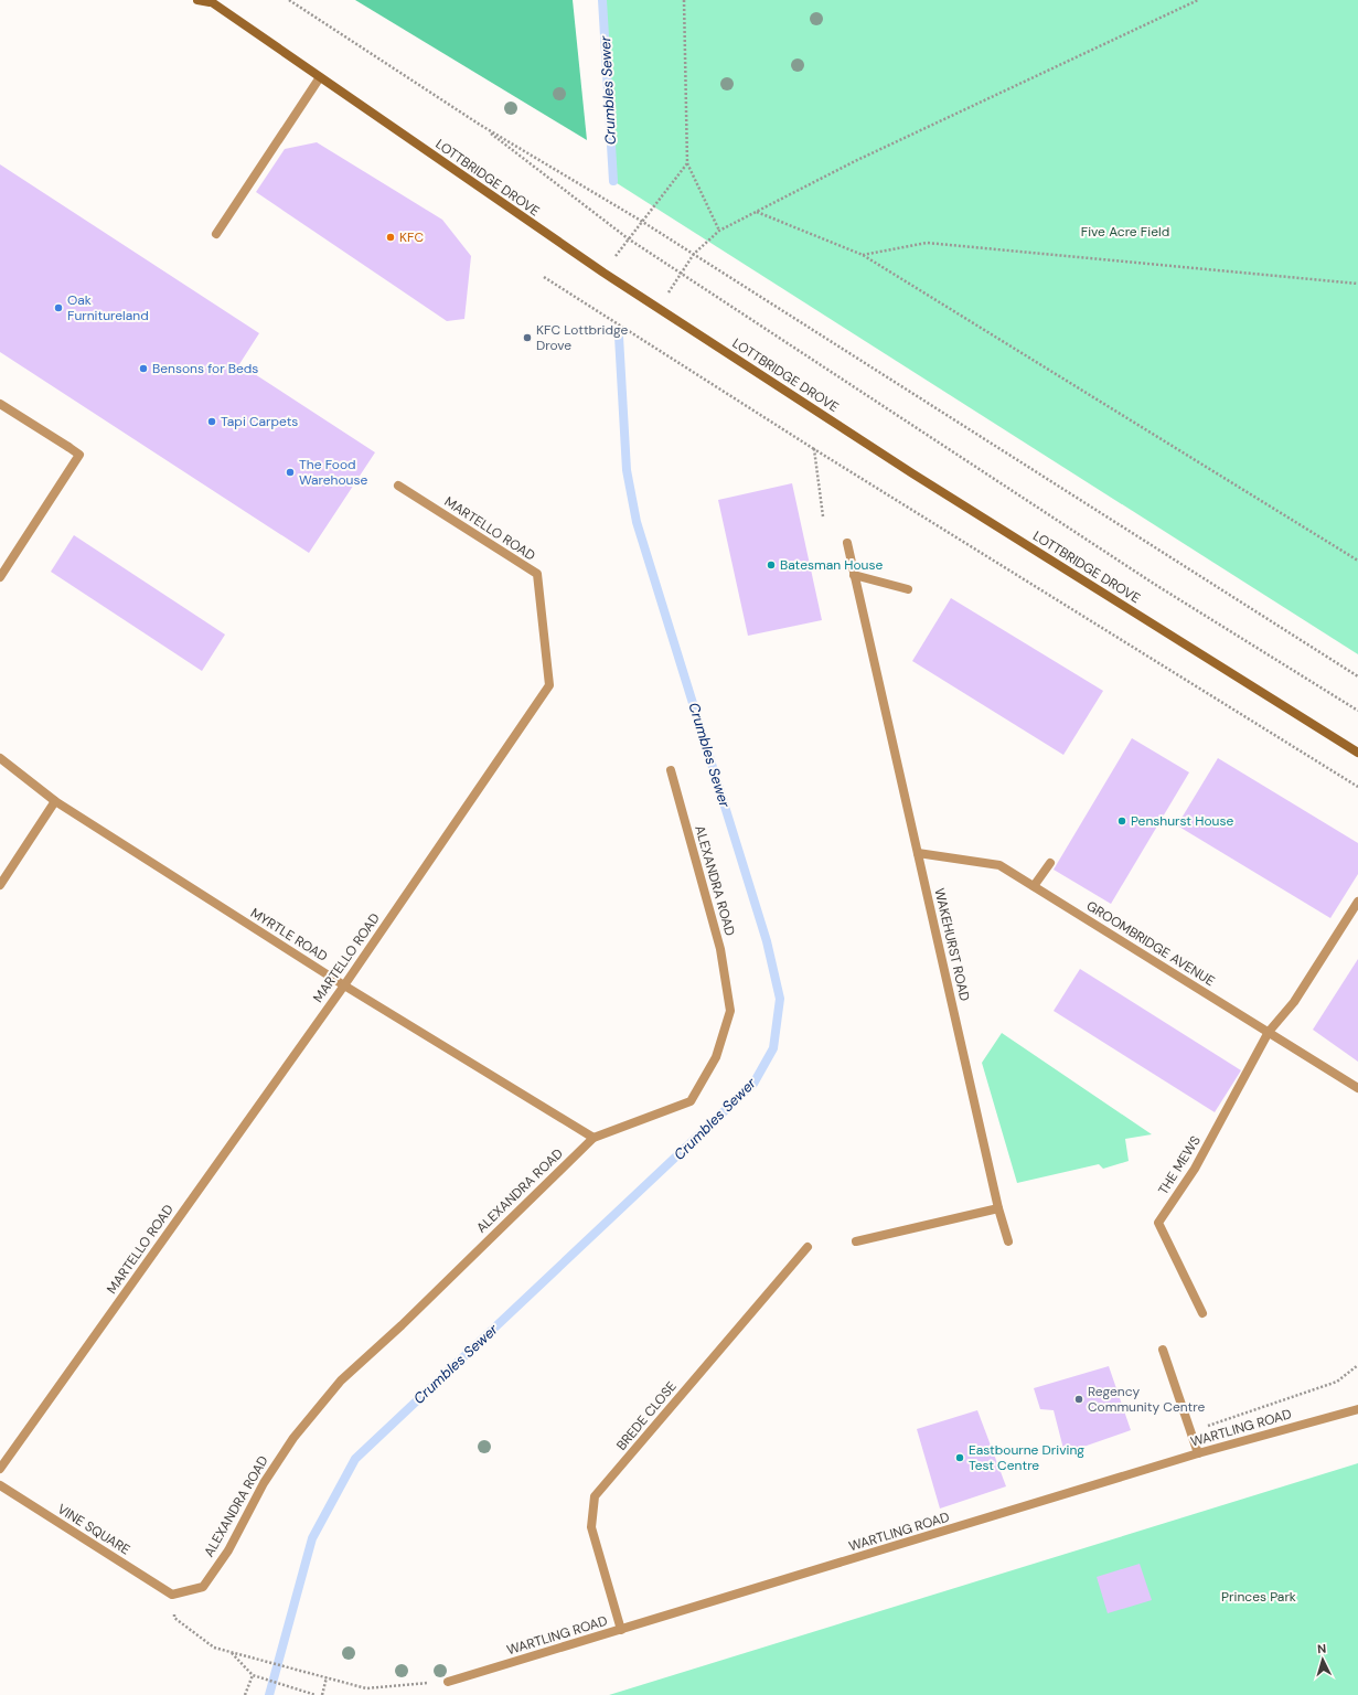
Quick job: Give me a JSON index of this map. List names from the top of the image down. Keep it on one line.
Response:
{"streets":{"street":["LOTTBRIDGE DROVE","MARTELLO ROAD","ALEXANDRA ROAD","MYRTLE ROAD","GROOMBRIDGE AVENUE","WAKEHURST ROAD","THE MEWS","BREDE CLOSE","WARTLING ROAD","VINE SQUARE"]},"crossings":[["MARTELLO ROAD","MYRTLE ROAD"],["ALEXANDRA ROAD","MYRTLE ROAD"],["ALEXANDRA ROAD","VINE SQUARE"],["GROOMBRIDGE AVENUE","WAKEHURST ROAD"],["GROOMBRIDGE AVENUE","THE MEWS"],["BREDE CLOSE","WARTLING ROAD"]],"water":["Crumbles Sewer"],"parks":["Five Acre Field","Princes Park"],"places":["KFC","Oak Furnitureland","KFC Lottbridge Drove","Bensons for Beds","Tapi Carpets","The Food Warehouse","Batesman House","Penshurst House","Regency Community Centre","Eastbourne Driving Test Centre"],"north":"top"}
